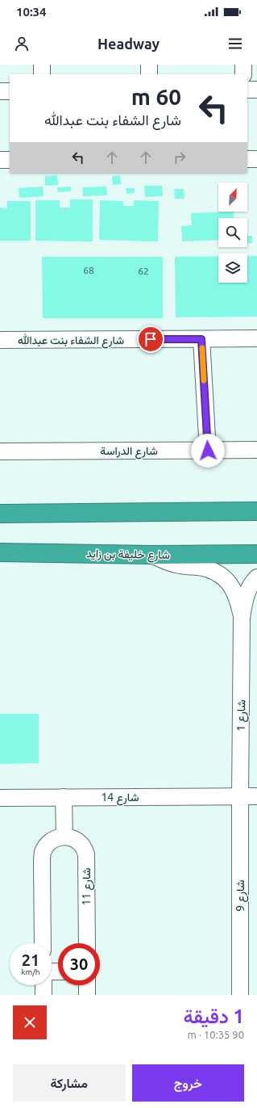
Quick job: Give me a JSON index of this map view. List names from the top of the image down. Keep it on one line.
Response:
{"streets":{"highway":["شارع خليفة بن زايد"],"street":["شارع الشفاء بنت عبدالله","شارع الدراسة","شارع 1","شارع 14","شارع 11","شارع 9"]},"crossings":[["شارع خليفة بن زايد","شارع 1"],["شارع 1","شارع 14"],["شارع 1","شارع 9"],["شارع 14","شارع 9"]],"house_numbers":["68","62"],"north":"top right","page":{"status":"10:34","header":"Headway","turn":["60 m","شارع الشفاء بنت عبدالله"],"speed":"21 km/h","limit":"30","heading":["1 دقيقة","90 m · 10:35"],"buttons":["خروج","مشاركة"]}}
